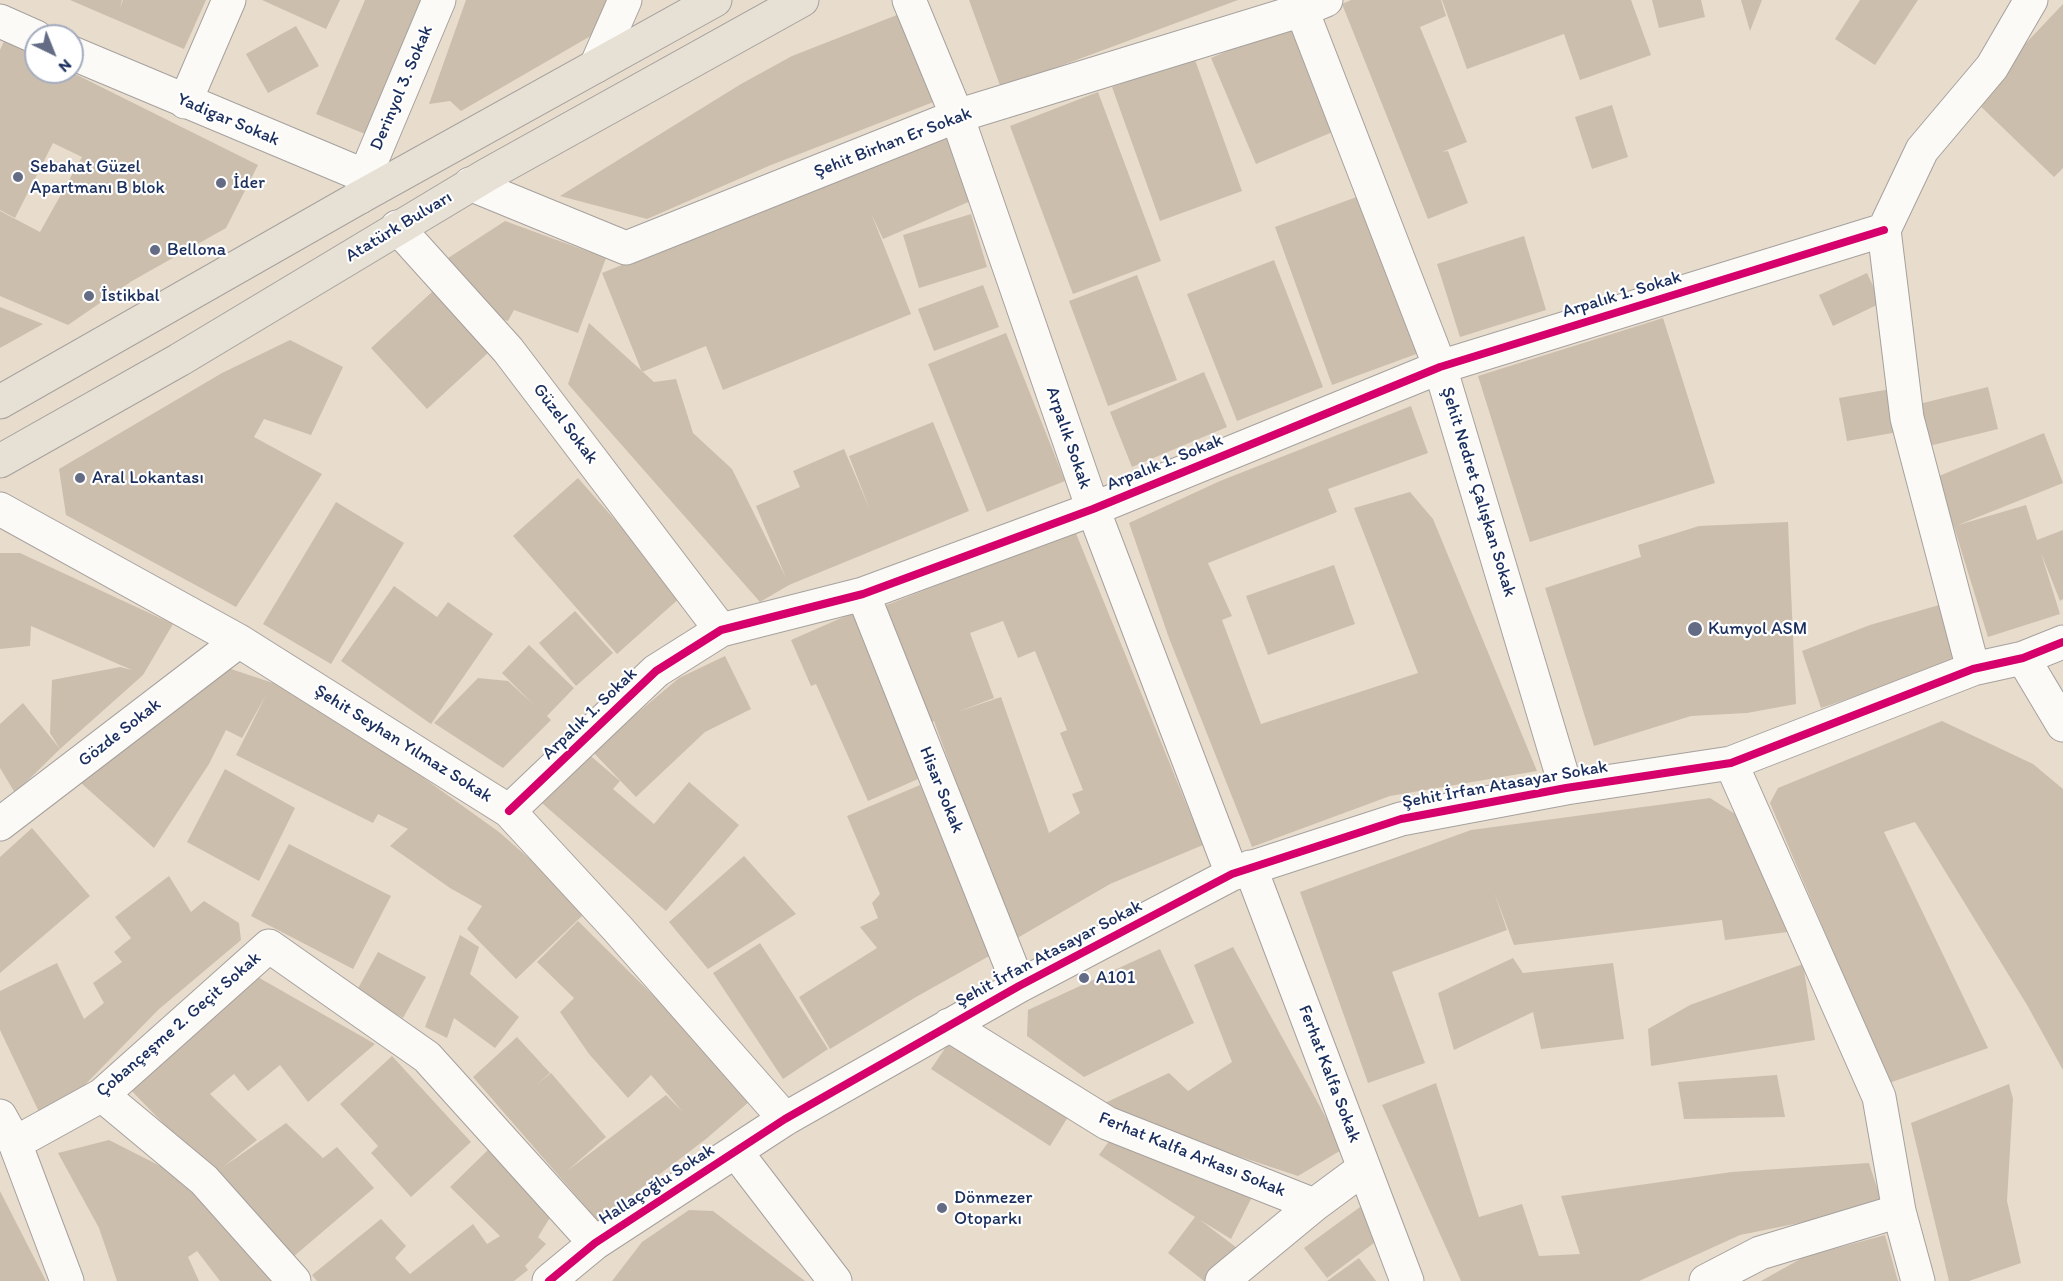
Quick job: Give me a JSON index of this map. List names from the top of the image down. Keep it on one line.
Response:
{"streets":{"main road":["Atatürk Bulvarı"],"street":["Derinyol 3. Sokak","Yadigar Sokak","Şehit Birhan Er Sokak","Arpalık 1. Sokak","Güzel Sokak","Arpalık Sokak","Şehit Nedret Çalışkan Sokak","Gözde Sokak","Şehit Seyhan Yılmaz Sokak","Şehit İrfan Atasayar Sokak","Hisar Sokak","Çobançeşme 2. Geçit Sokak","Ferhat Kalfa Sokak","Ferhat Kalfa Arkası Sokak","Hallaçoğlu Sokak"]},"crossings":[["Derinyol 3. Sokak","Yadigar Sokak"],["Şehit Birhan Er Sokak","Atatürk Bulvarı"],["Şehit Birhan Er Sokak","Arpalık Sokak"],["Şehit Birhan Er Sokak","Şehit Nedret Çalışkan Sokak"],["Atatürk Bulvarı","Güzel Sokak"],["Arpalık 1. Sokak","Güzel Sokak"],["Arpalık 1. Sokak","Arpalık Sokak"],["Arpalık 1. Sokak","Şehit Nedret Çalışkan Sokak"],["Arpalık 1. Sokak","Şehit Seyhan Yılmaz Sokak"],["Arpalık 1. Sokak","Hisar Sokak"],["Arpalık Sokak","Şehit İrfan Atasayar Sokak"],["Arpalık Sokak","Ferhat Kalfa Sokak"],["Şehit Nedret Çalışkan Sokak","Şehit İrfan Atasayar Sokak"],["Gözde Sokak","Şehit Seyhan Yılmaz Sokak"],["Şehit Seyhan Yılmaz Sokak","Şehit İrfan Atasayar Sokak"],["Şehit Seyhan Yılmaz Sokak","Hallaçoğlu Sokak"],["Şehit İrfan Atasayar Sokak","Hisar Sokak"],["Şehit İrfan Atasayar Sokak","Ferhat Kalfa Sokak"],["Şehit İrfan Atasayar Sokak","Ferhat Kalfa Arkası Sokak"],["Şehit İrfan Atasayar Sokak","Hallaçoğlu Sokak"],["Çobançeşme 2. Geçit Sokak","Hallaçoğlu Sokak"]],"places":["Sebahat Güzel Apartmanı B blok","İder","Bellona","İstikbal","Aral Lokantası","Kumyol ASM","A101","Dönmezer Otoparkı"],"north":"bottom right"}
